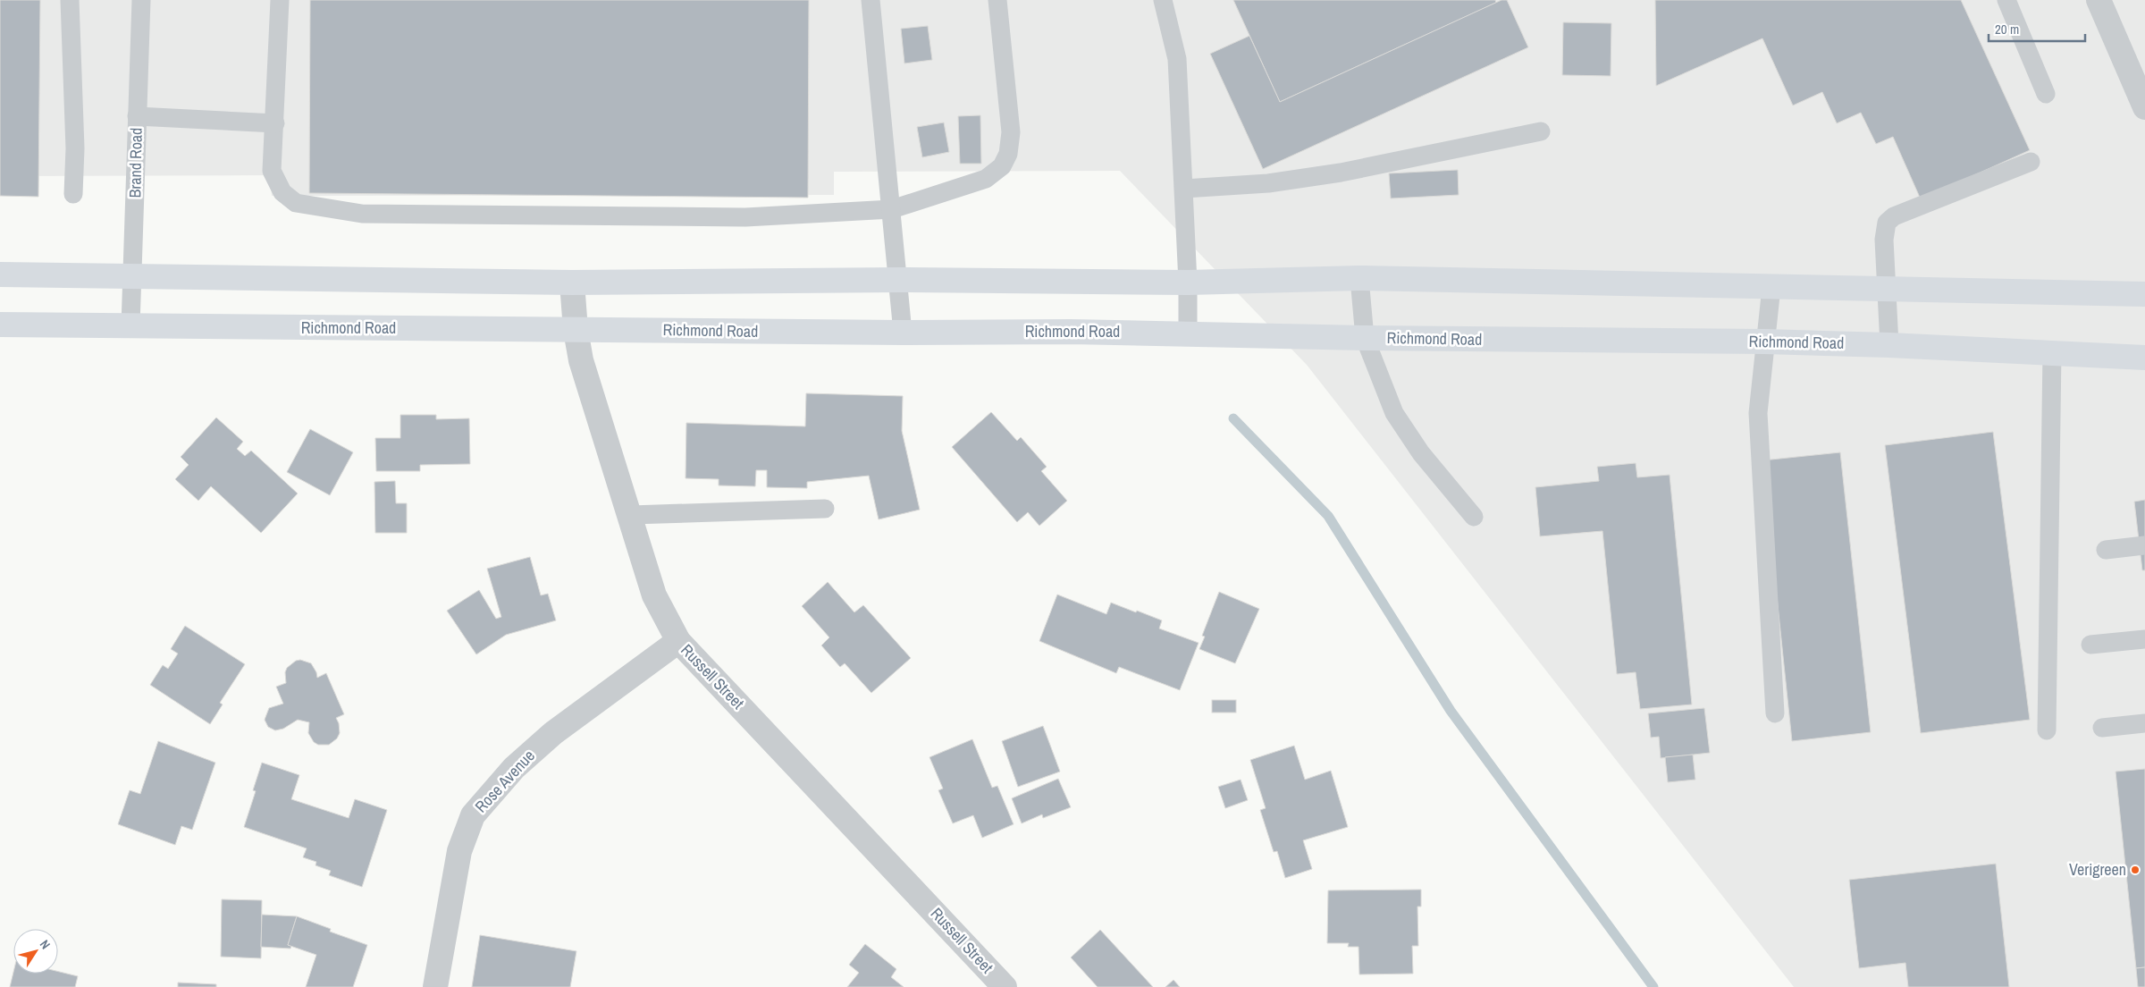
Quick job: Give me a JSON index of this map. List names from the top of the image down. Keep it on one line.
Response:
{"streets":{"highway":["Richmond Road"],"street":["Russell Street","Rose Avenue"],"lane":["Brand Road"]},"crossings":[["Brand Road","Richmond Road"],["Richmond Road","Russell Street"],["Russell Street","Rose Avenue"]],"places":["Verigreen"],"scale_bar":"20 m","north":"top right"}
